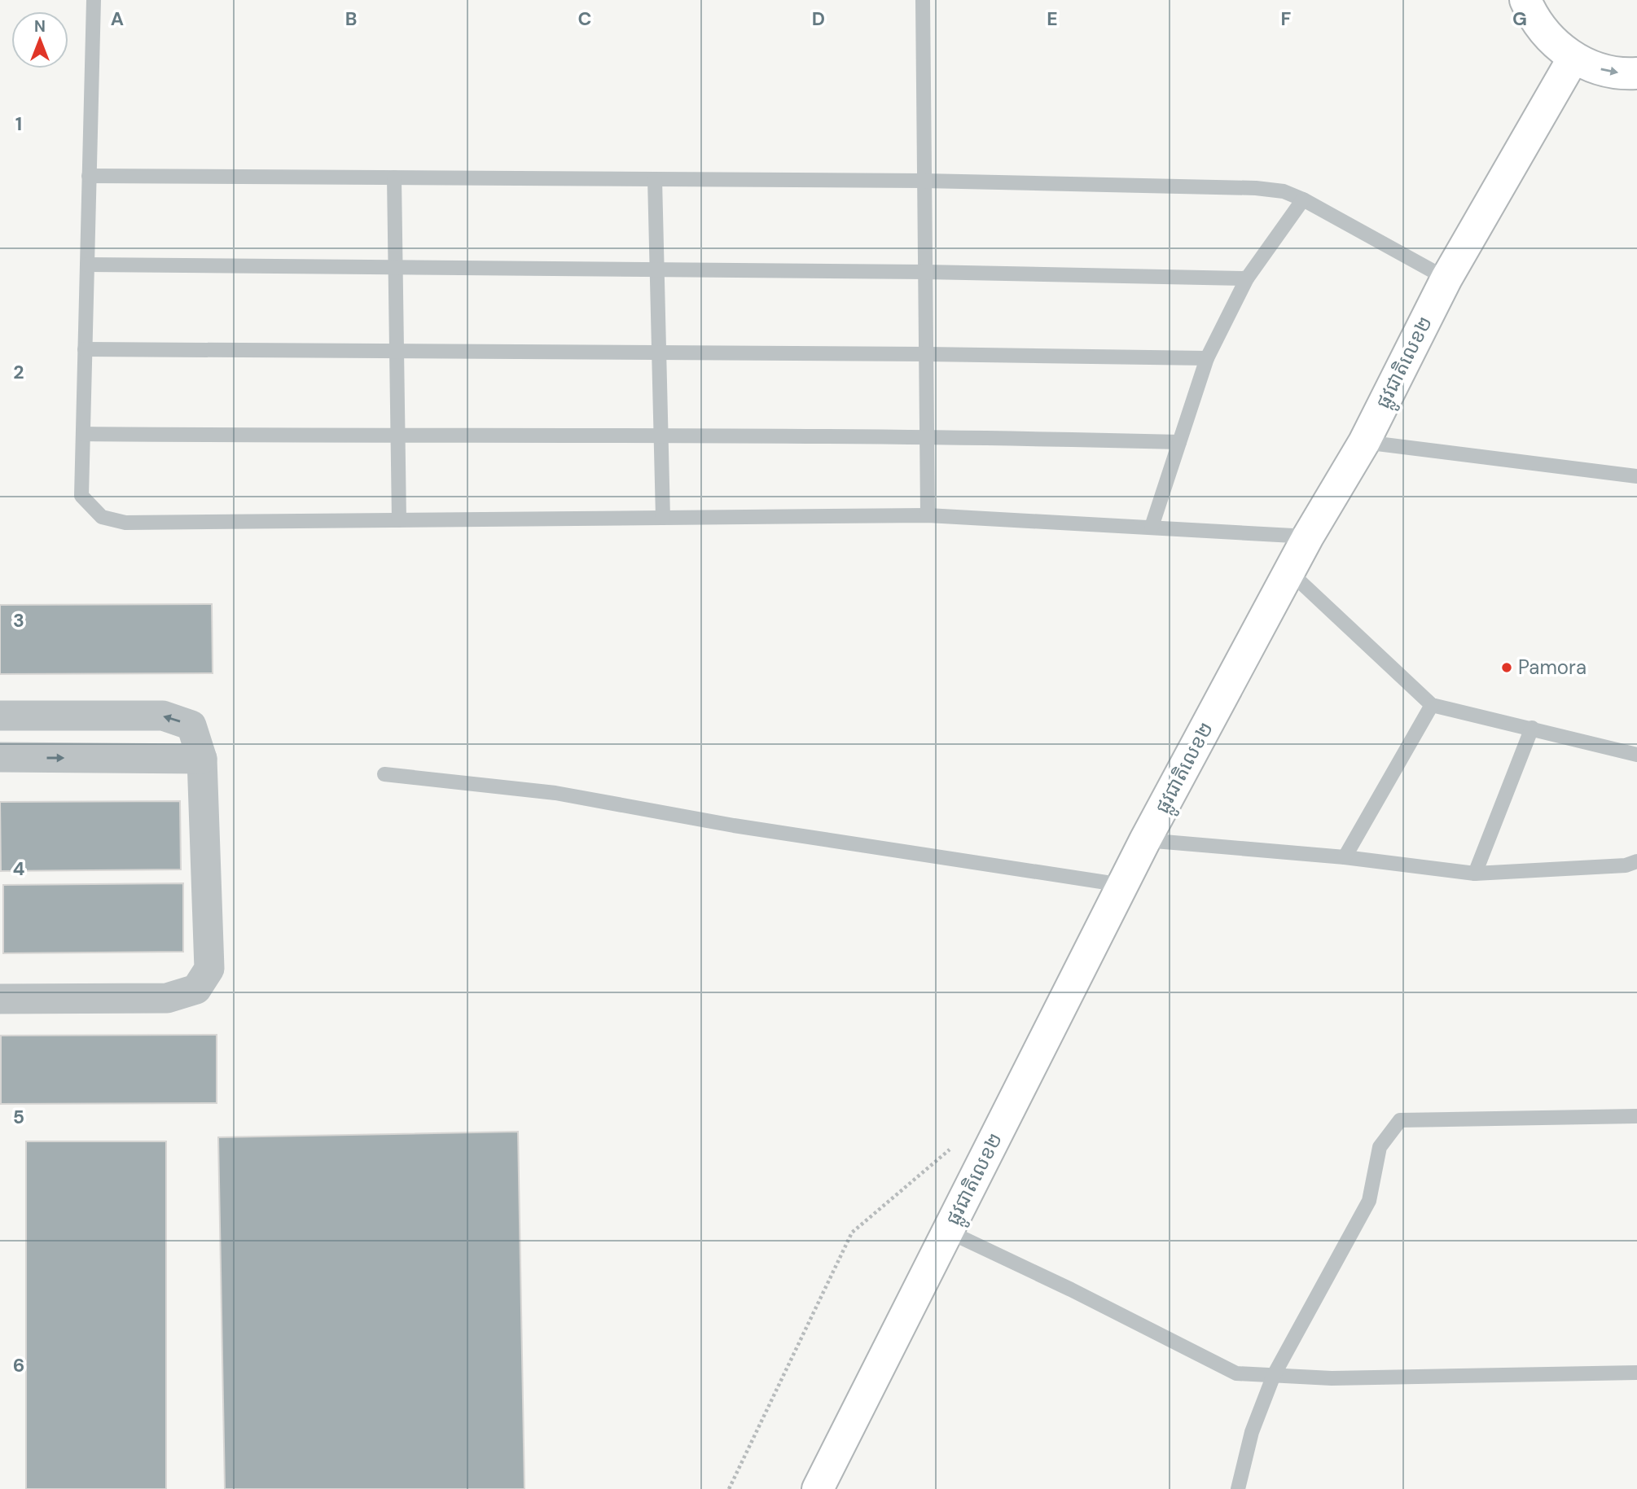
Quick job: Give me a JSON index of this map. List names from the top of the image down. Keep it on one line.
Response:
{"streets":{"highway":["ផ្លូវជាតិលេខ២"]},"places":["Pamora"],"north":"top","grid":{"columns":["A","B","C","D","E","F","G"],"rows":["1","2","3","4","5","6"]}}
